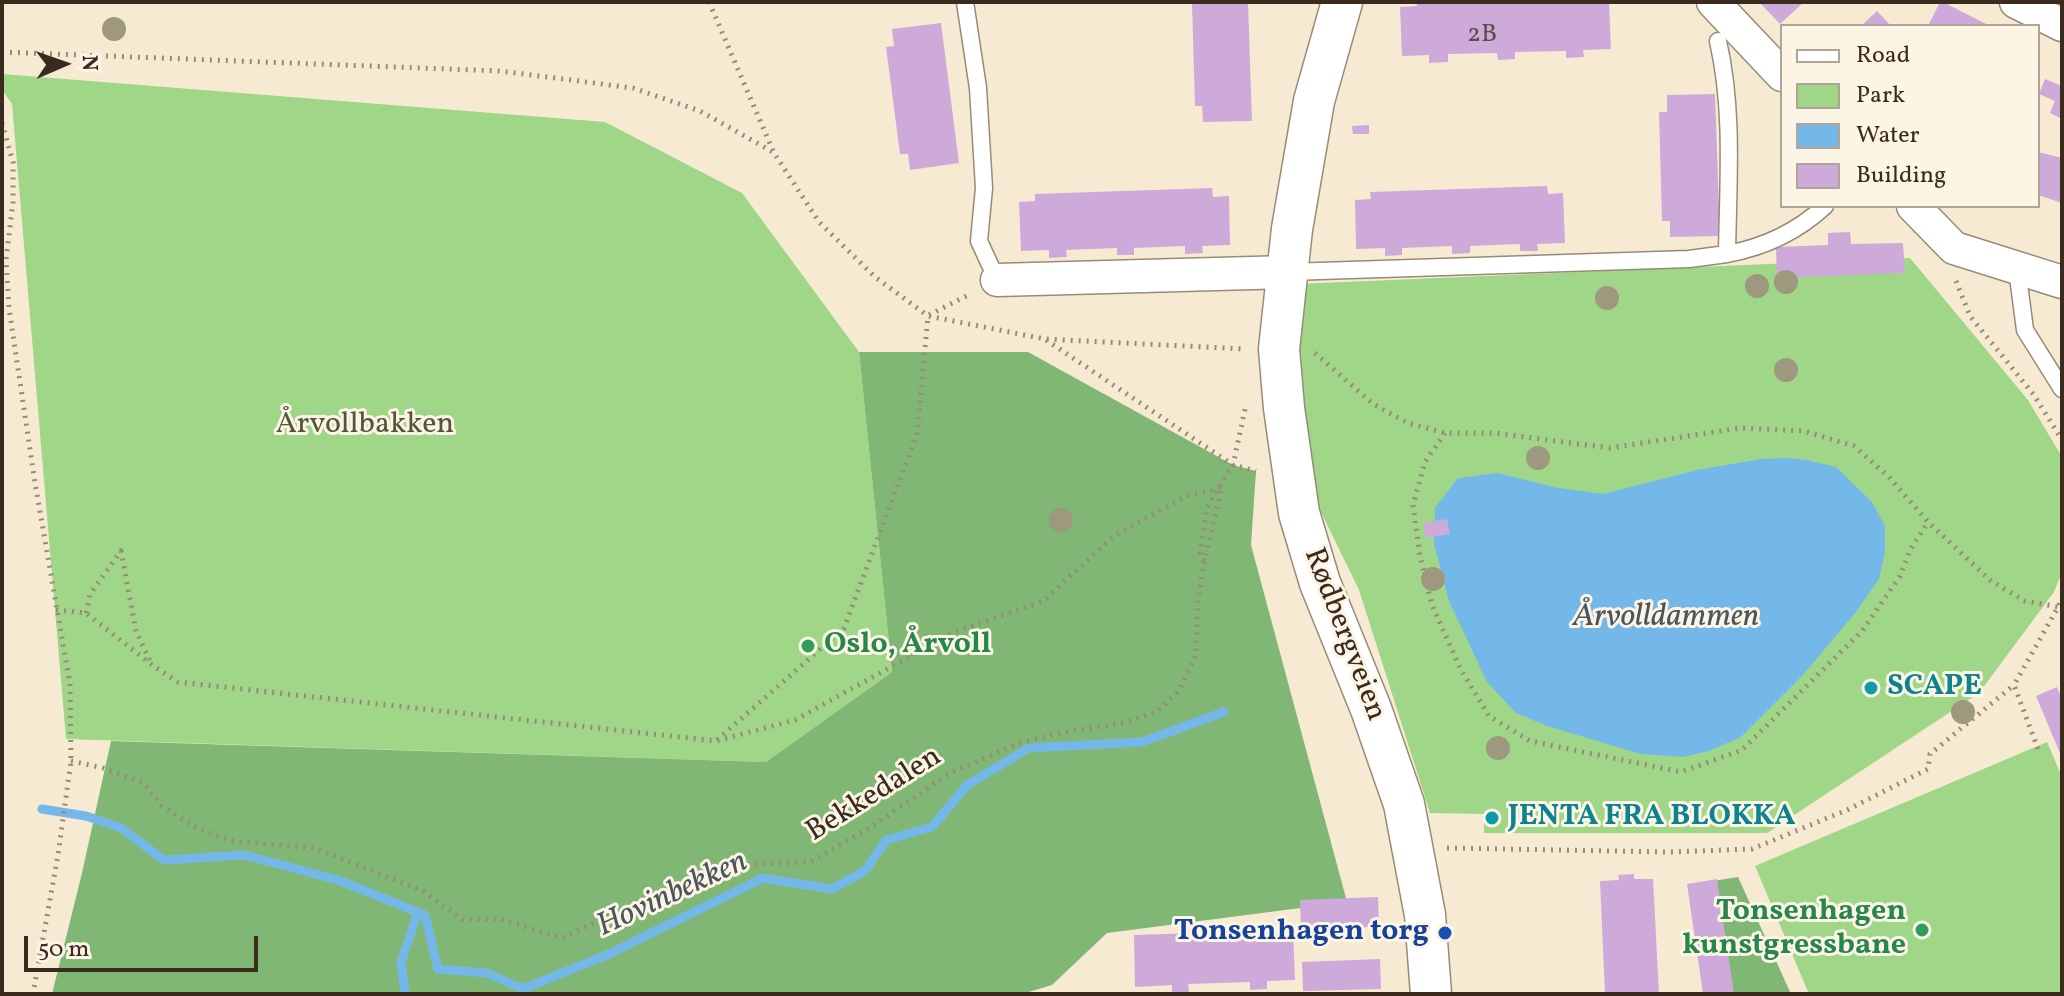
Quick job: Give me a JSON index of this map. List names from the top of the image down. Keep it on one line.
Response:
{"streets":{"street":["Rødbergveien"],"path":["Bekkedalen"]},"water":["Årvolldammen","Hovinbekken"],"parks":["Årvollbakken"],"places":["Oslo, Årvoll","SCAPE","JENTA FRA BLOKKA","Tonsenhagen kunstgressbane","Tonsenhagen torg"],"house_numbers":["2B"],"legend":["Road","Park","Water","Building"],"scale_bar":"50 m","north":"right"}
